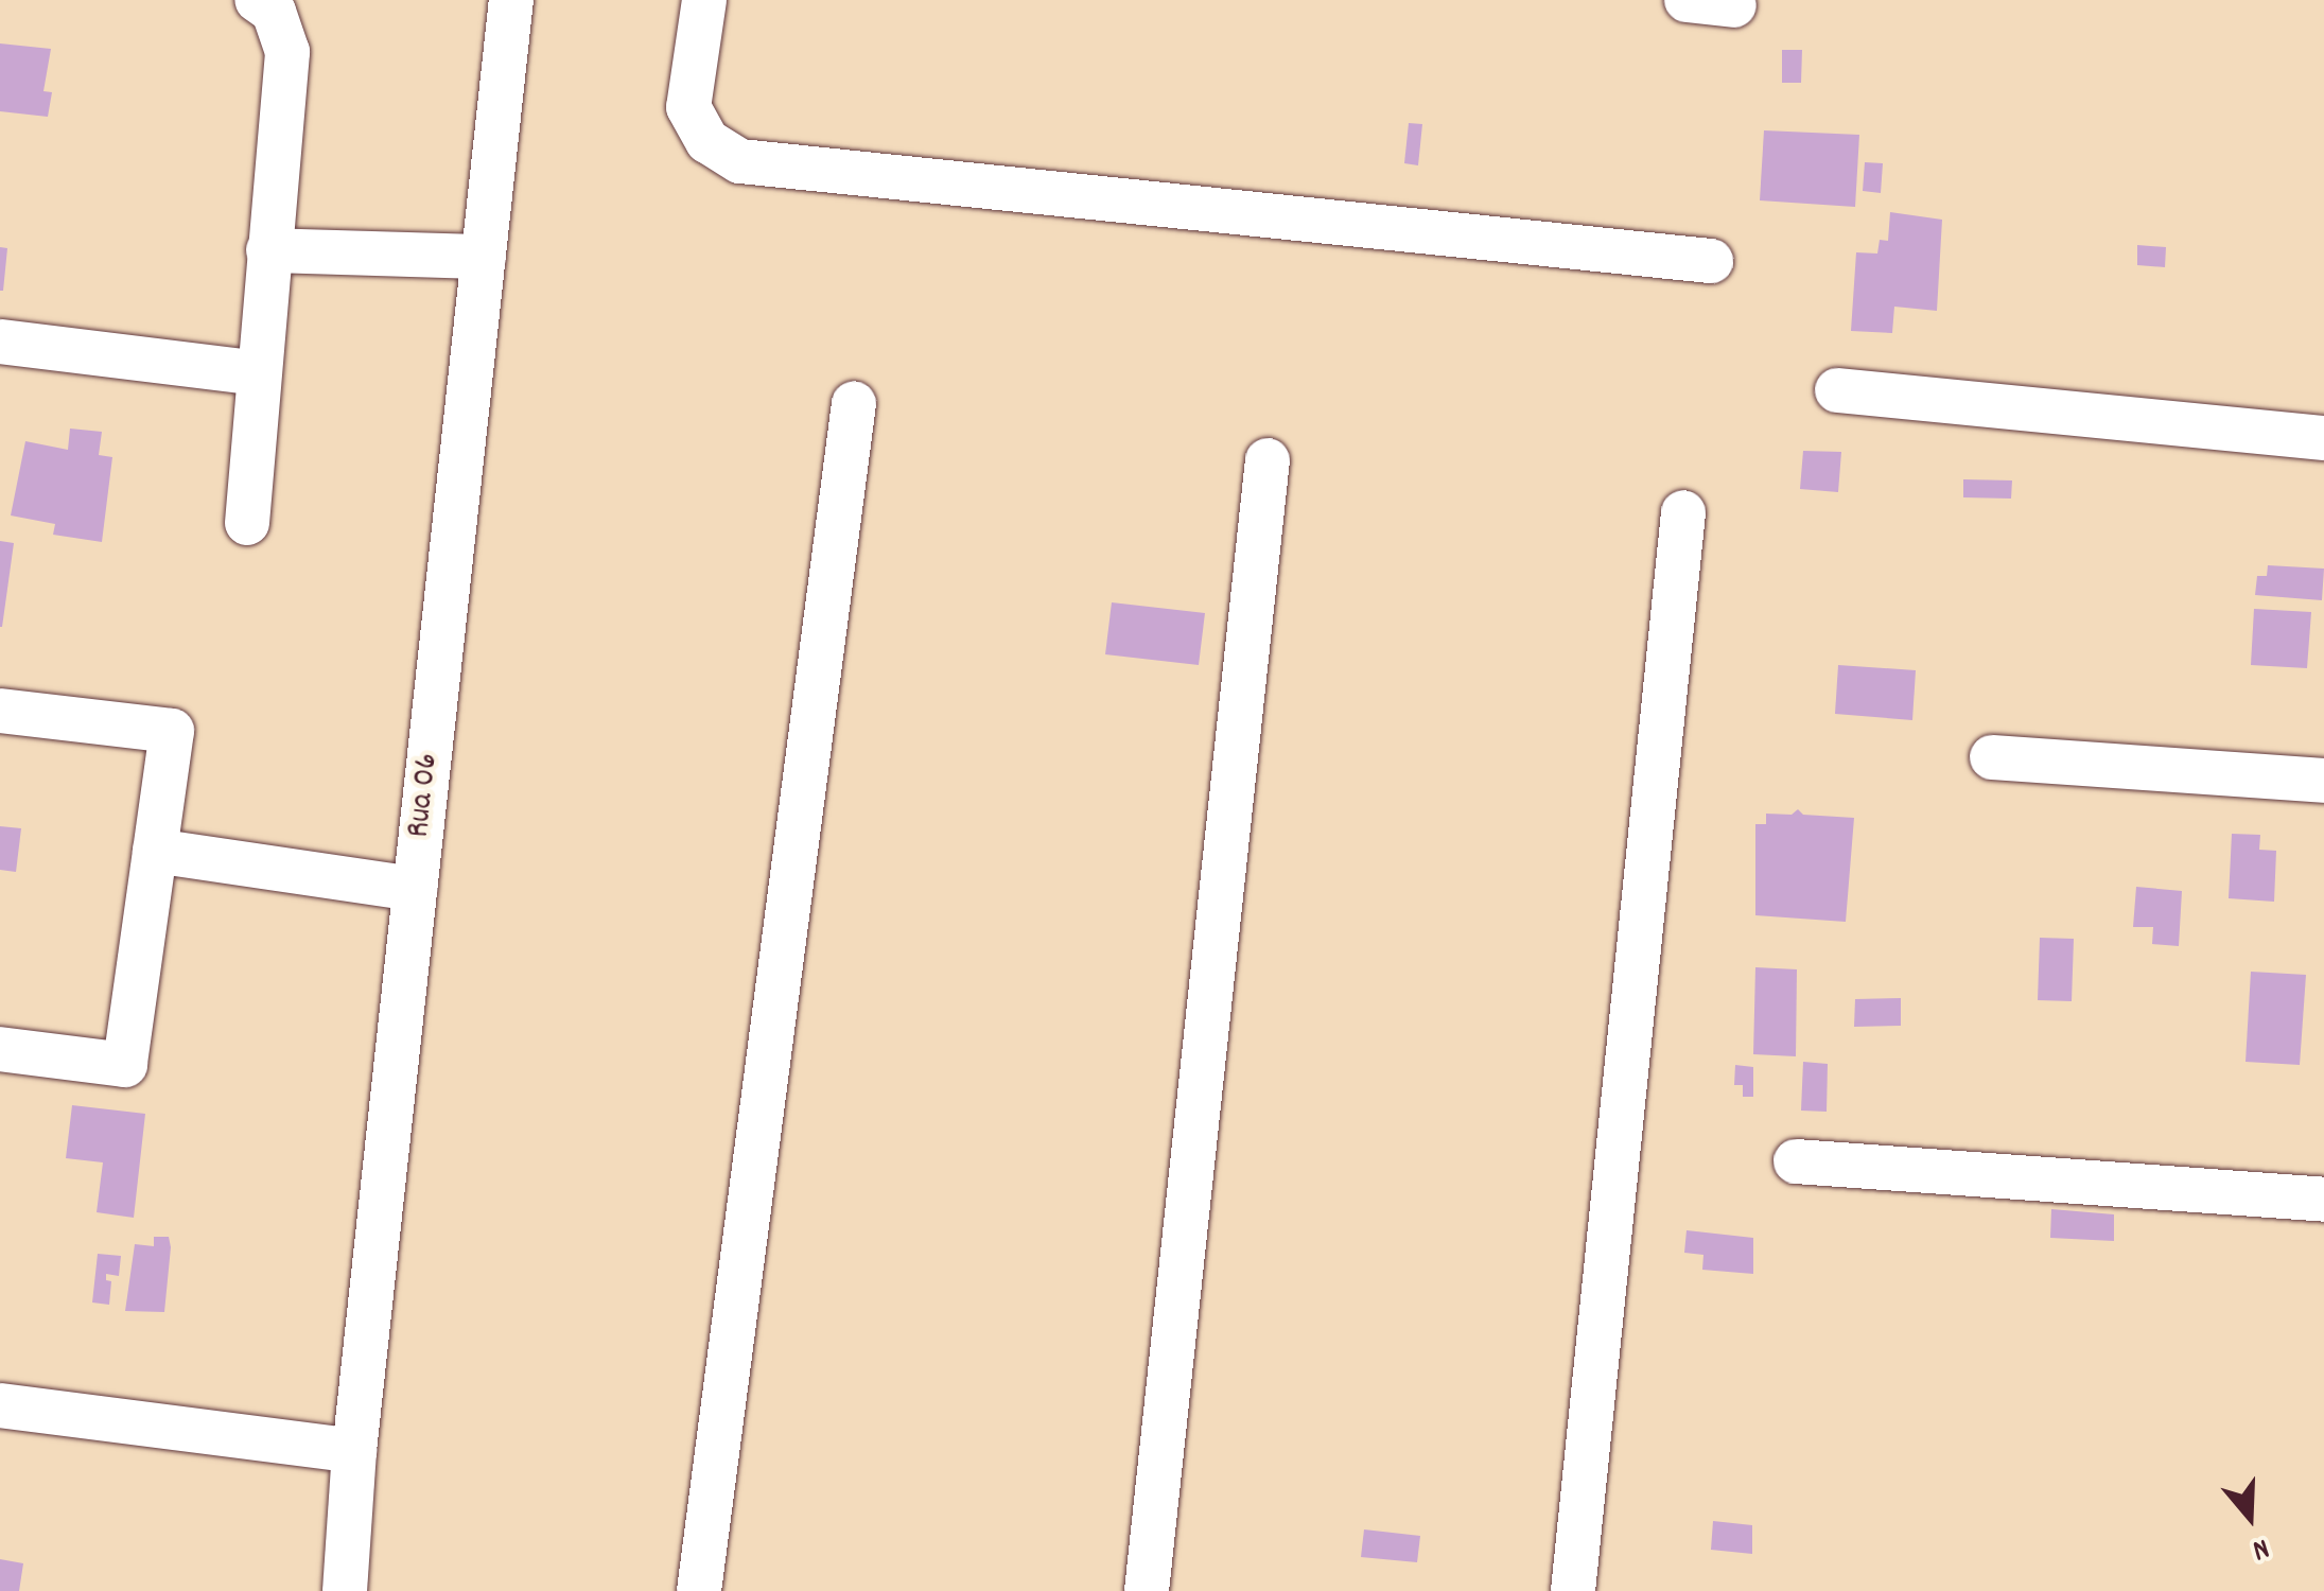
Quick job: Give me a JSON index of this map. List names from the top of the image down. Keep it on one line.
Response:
{"streets":{"street":["Rua 06"]},"north":"bottom"}
